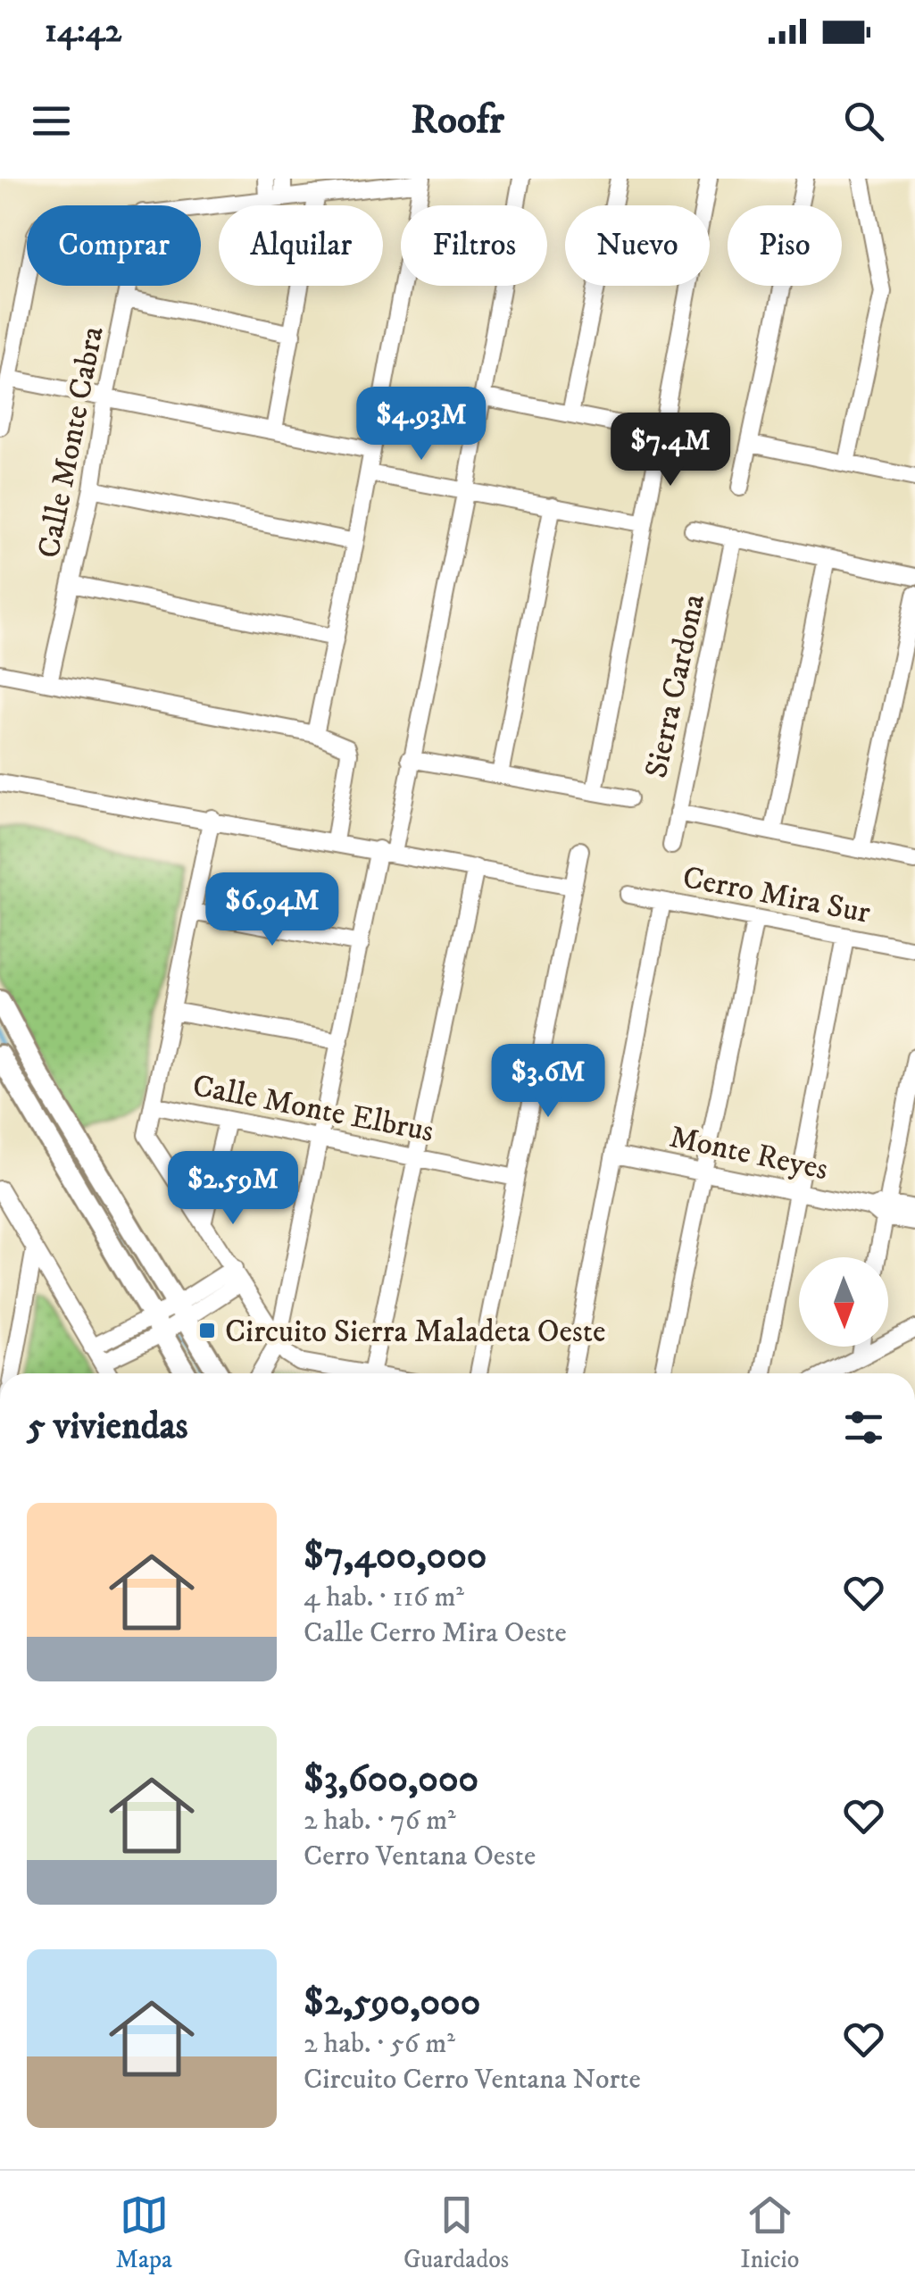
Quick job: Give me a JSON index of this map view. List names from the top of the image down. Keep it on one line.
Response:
{"streets":{"street":["Calle Monte Cabra","Sierra Cardona","Cerro Mira Sur","Calle Monte Elbrus","Monte Reyes"]},"places":{"transit":["Circuito Sierra Maladeta Oeste"]},"north":"bottom","page":{"status":"14:42","header":"Roofr","chip":["Comprar","Alquilar","Filtros","Nuevo","Piso"],"price":["$4.93M","$7.4M","$6.94M","$3.6M","$2.59M"],"heading":"5 viviendas","list":[{"name":"$7,400,000","note":"4 hab. · 116 m² · Calle Cerro Mira Oeste"},{"name":"$3,600,000","note":"2 hab. · 76 m² · Cerro Ventana Oeste"},{"name":"$2,590,000","note":"2 hab. · 56 m² · Circuito Cerro Ventana Norte"}],"tabs":["Mapa","Guardados","Inicio"]}}
